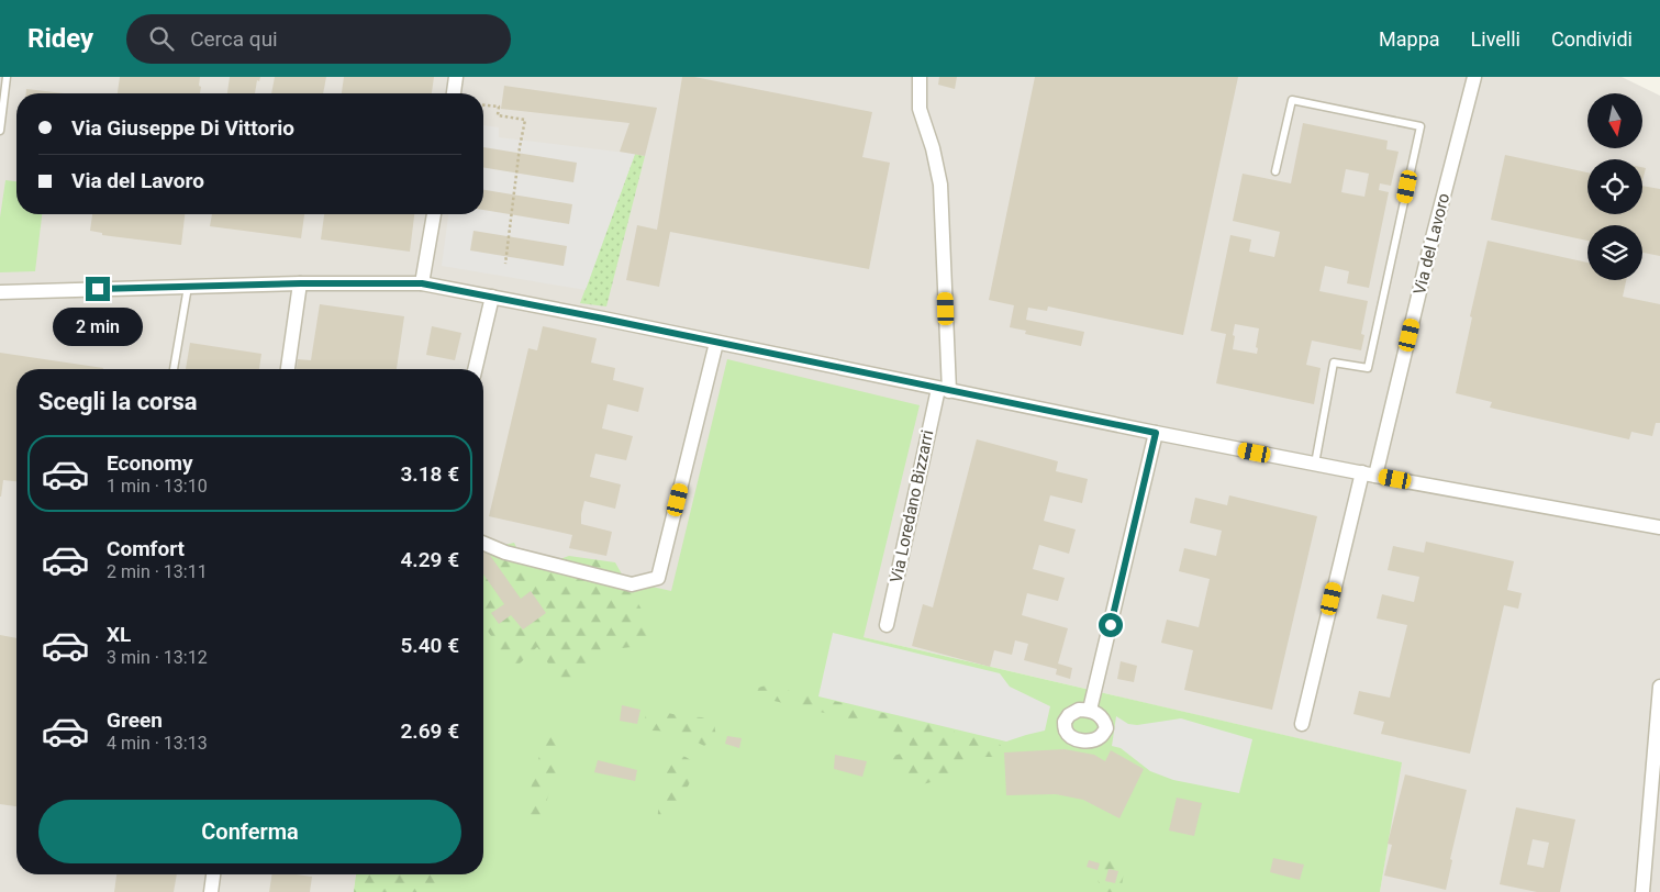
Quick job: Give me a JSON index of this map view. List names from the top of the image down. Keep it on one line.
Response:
{"streets":{"street":["Via del Lavoro","Via Loredano Bizzarri"]},"north":"bottom","page":{"header":"Ridey","search":"Cerca qui","nav":["Mappa","Livelli","Condividi"],"banner":["Via Giuseppe Di Vittorio","Via del Lavoro"],"bubble":"2 min","heading":"Scegli la corsa","list":[{"name":"Economy","note":"1 min · 13:10","value":"3.18 €"},{"name":"Comfort","note":"2 min · 13:11","value":"4.29 €"},{"name":"XL","note":"3 min · 13:12","value":"5.40 €"},{"name":"Green","note":"4 min · 13:13","value":"2.69 €"}],"buttons":"Conferma"}}
